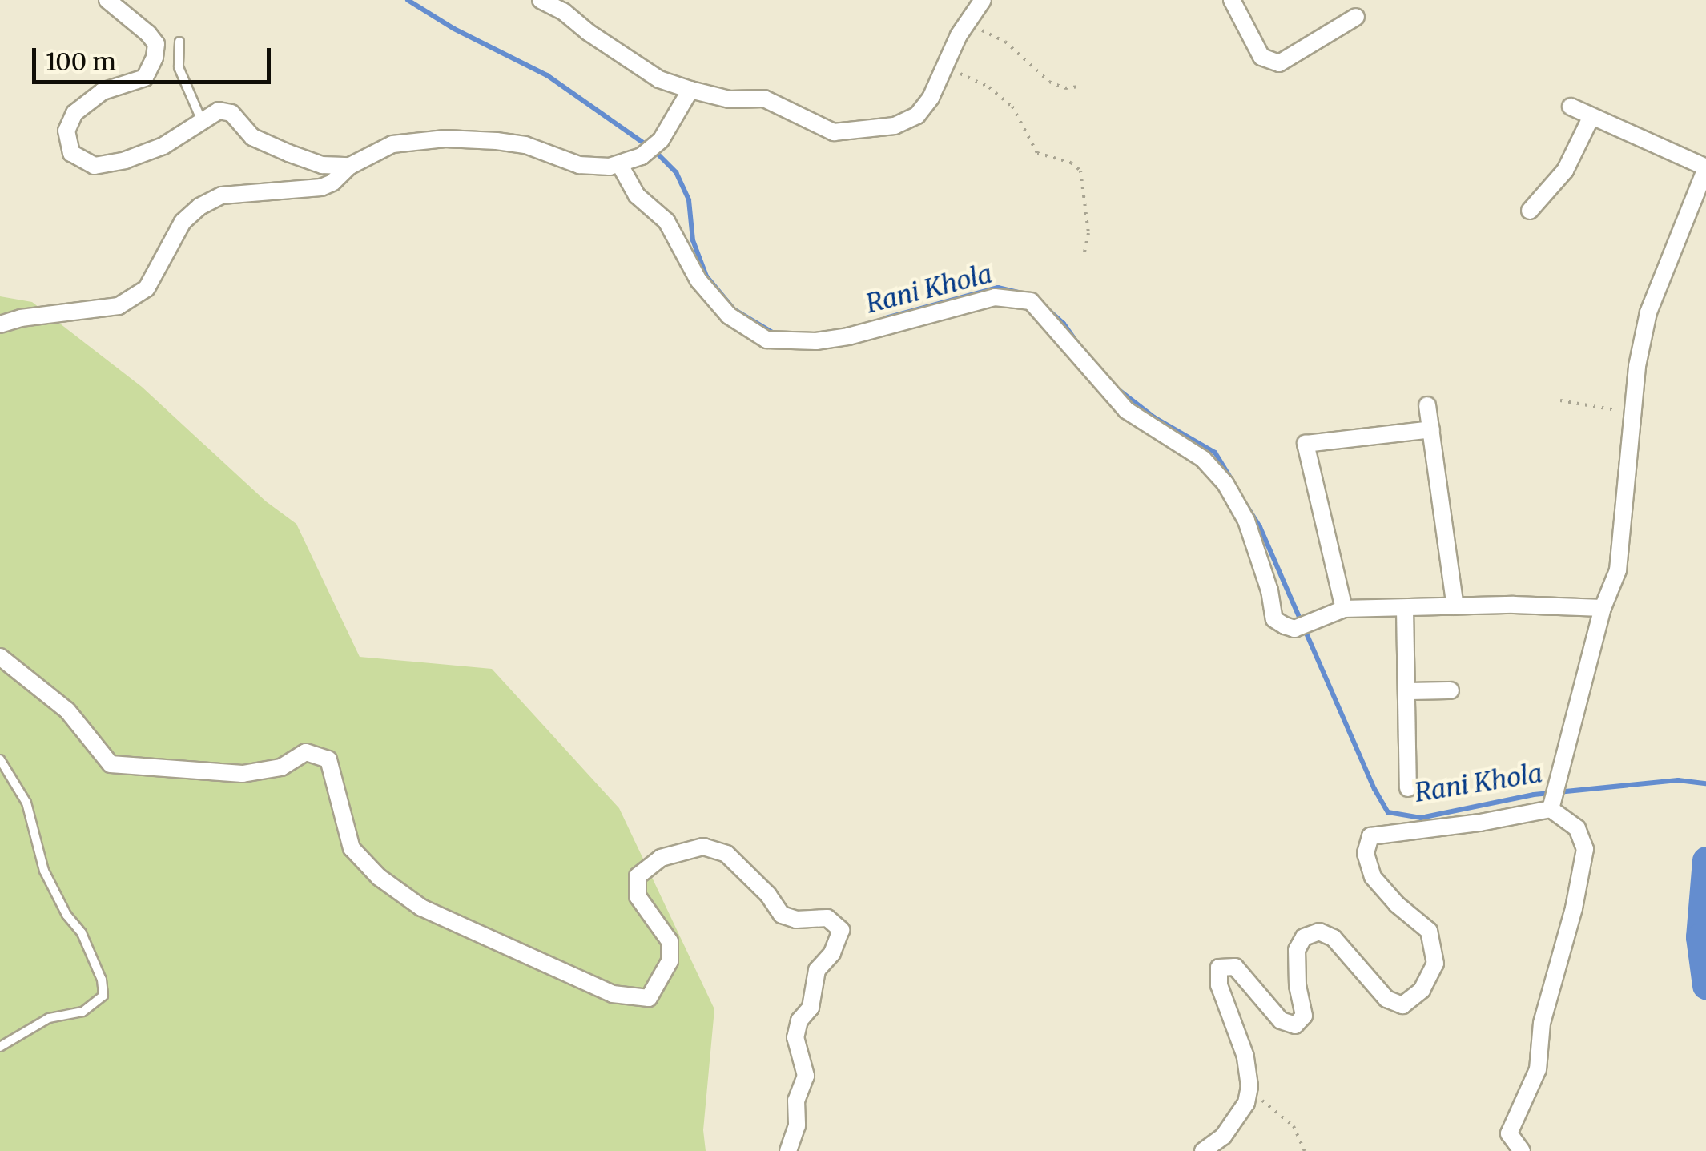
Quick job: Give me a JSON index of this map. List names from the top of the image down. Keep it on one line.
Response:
{"water":["Rani Khola"],"scale_bar":"100 m"}
